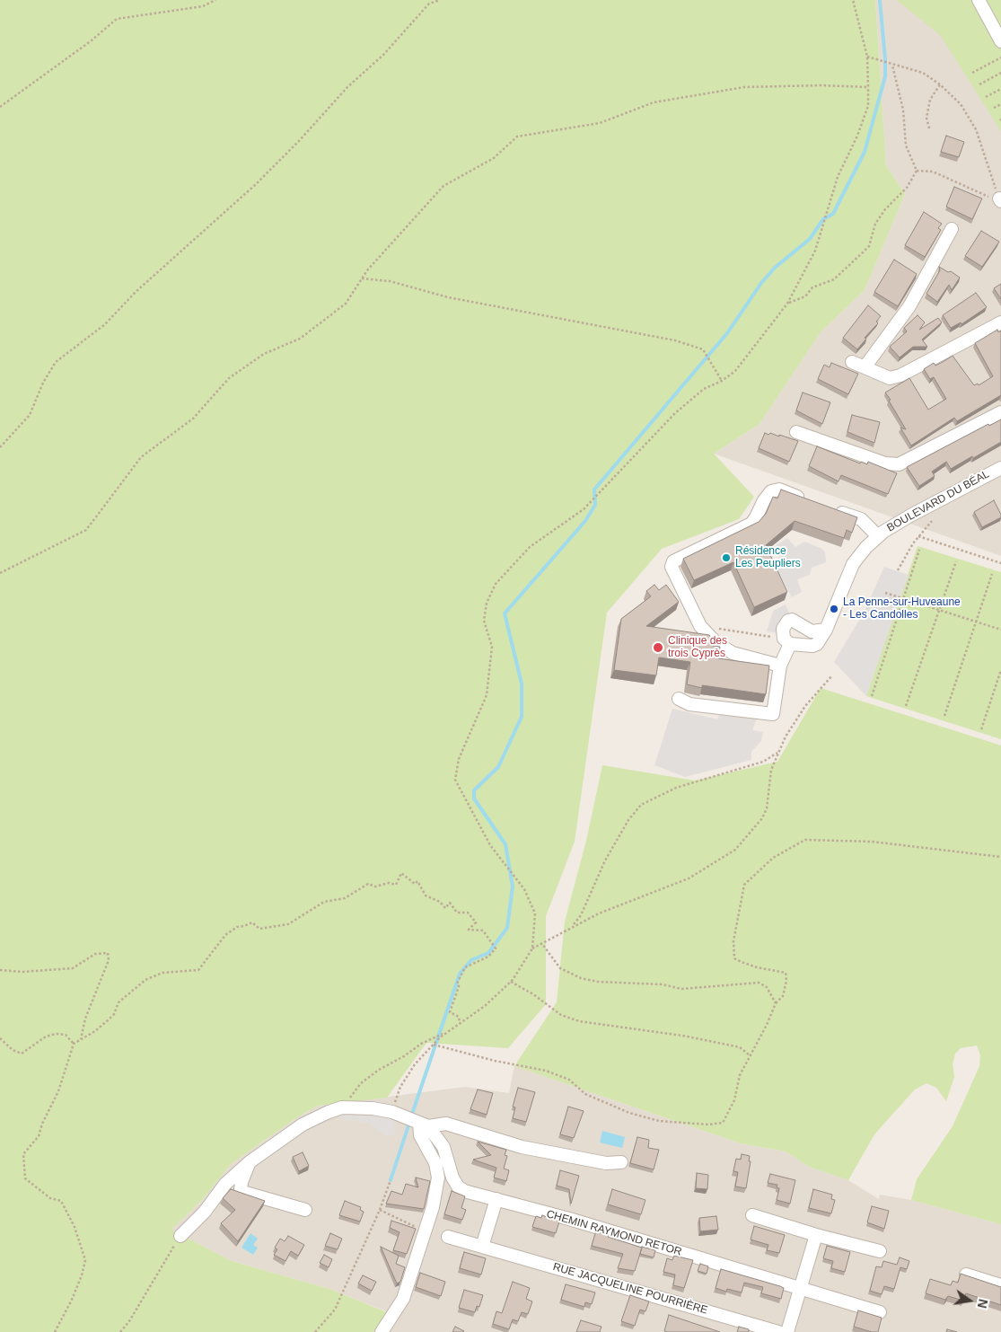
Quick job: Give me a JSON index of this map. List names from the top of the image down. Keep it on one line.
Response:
{"streets":{"street":["BOULEVARD DU BÉAL","CHEMIN RAYMOND RETOR","RUE JACQUELINE POURRIÈRE"]},"places":["Résidence Les Peupliers","La Penne-sur-Huveaune - Les Candolles","Clinique des trois Cyprès"],"north":"right"}
